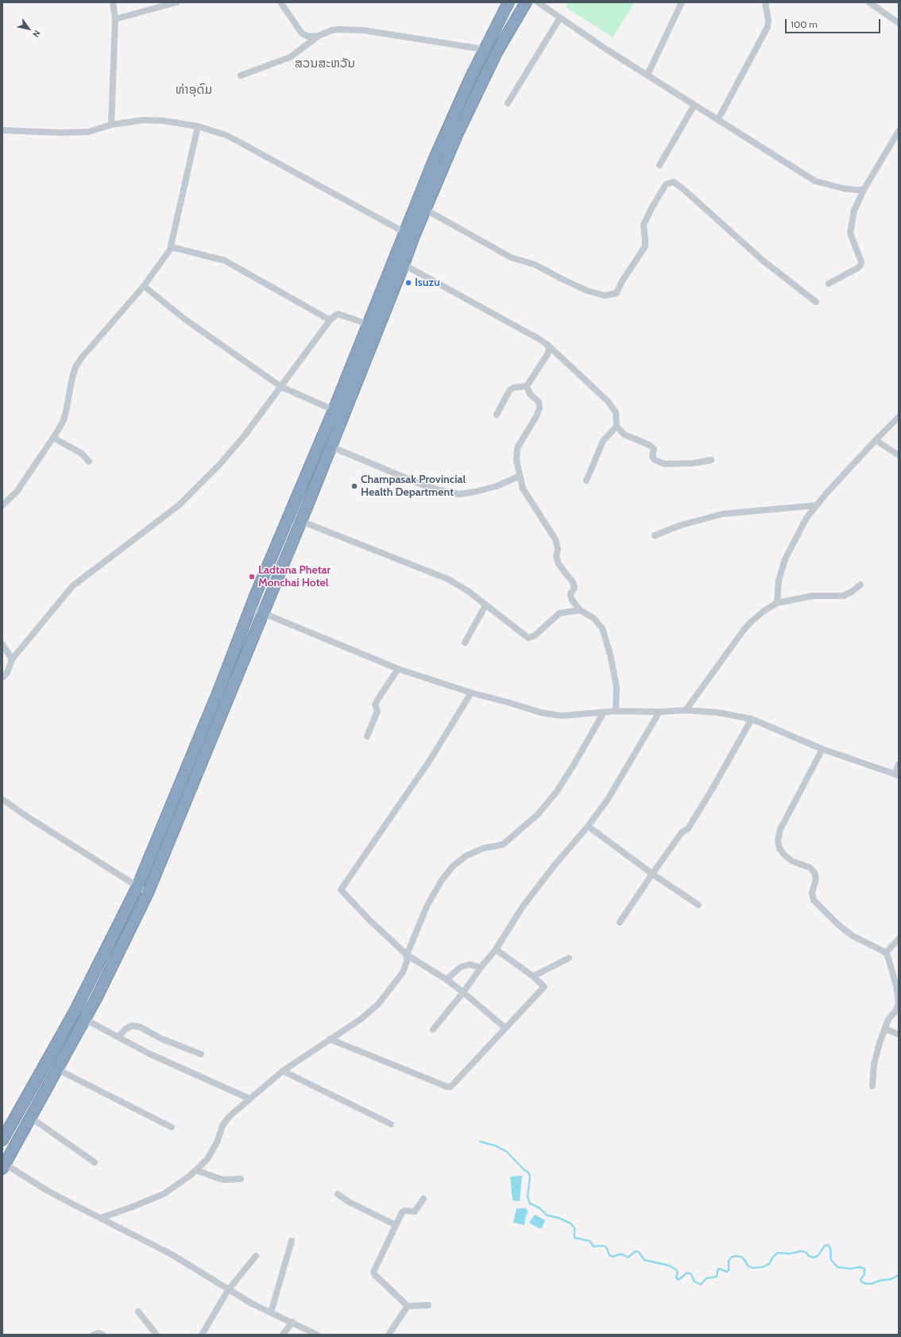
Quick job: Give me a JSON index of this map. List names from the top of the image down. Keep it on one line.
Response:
{"districts":["ສວນສະຫວັນ","ທ່າອຸດົມ"],"places":["Isuzu","Champasak Provincial Health Department","Ladtana Phetar Monchai Hotel"],"scale_bar":"100 m","north":"bottom right"}
